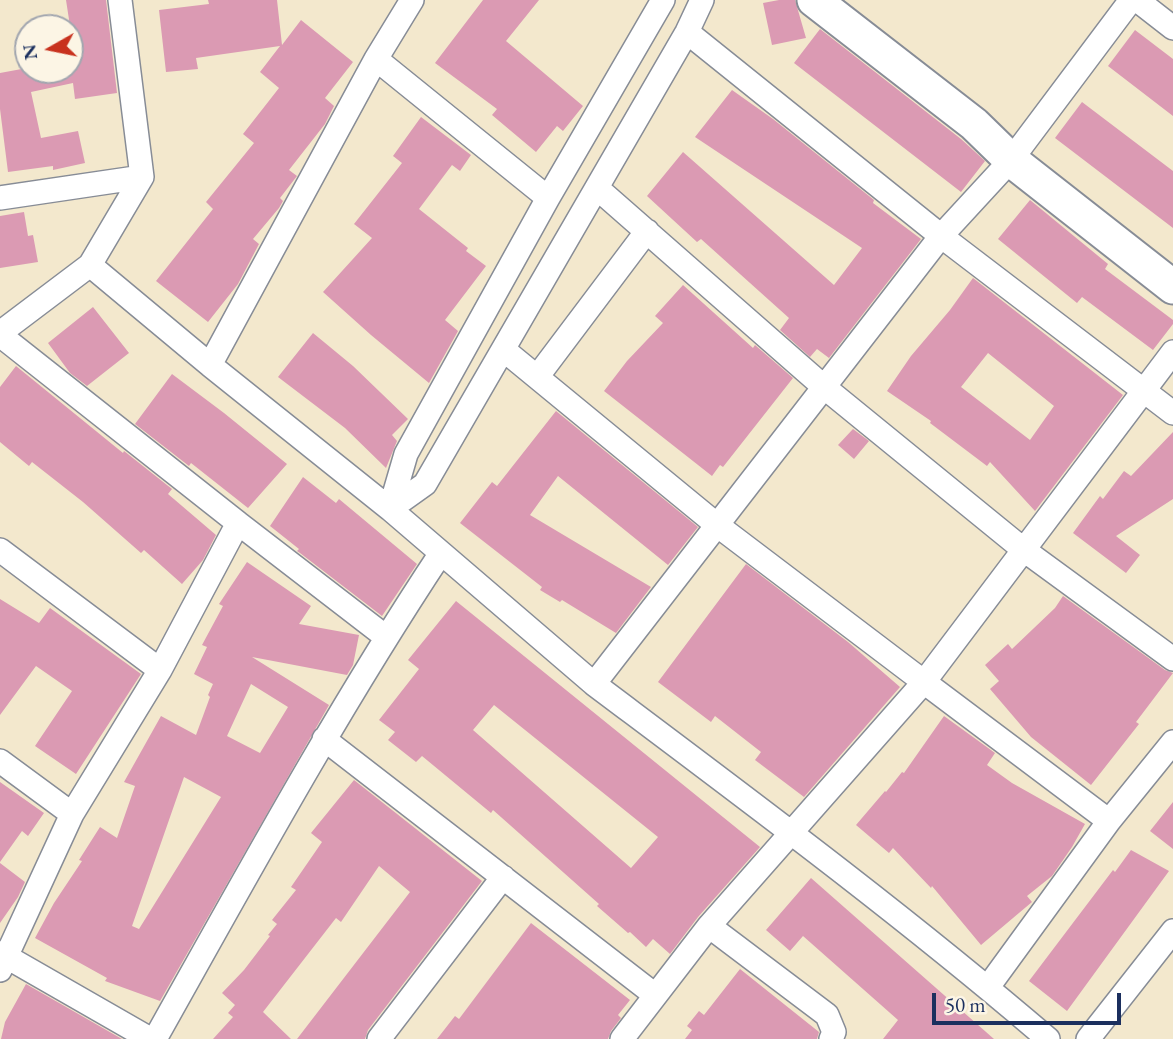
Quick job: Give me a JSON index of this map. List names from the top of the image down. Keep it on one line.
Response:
{"scale_bar":"50 m","north":"left"}
